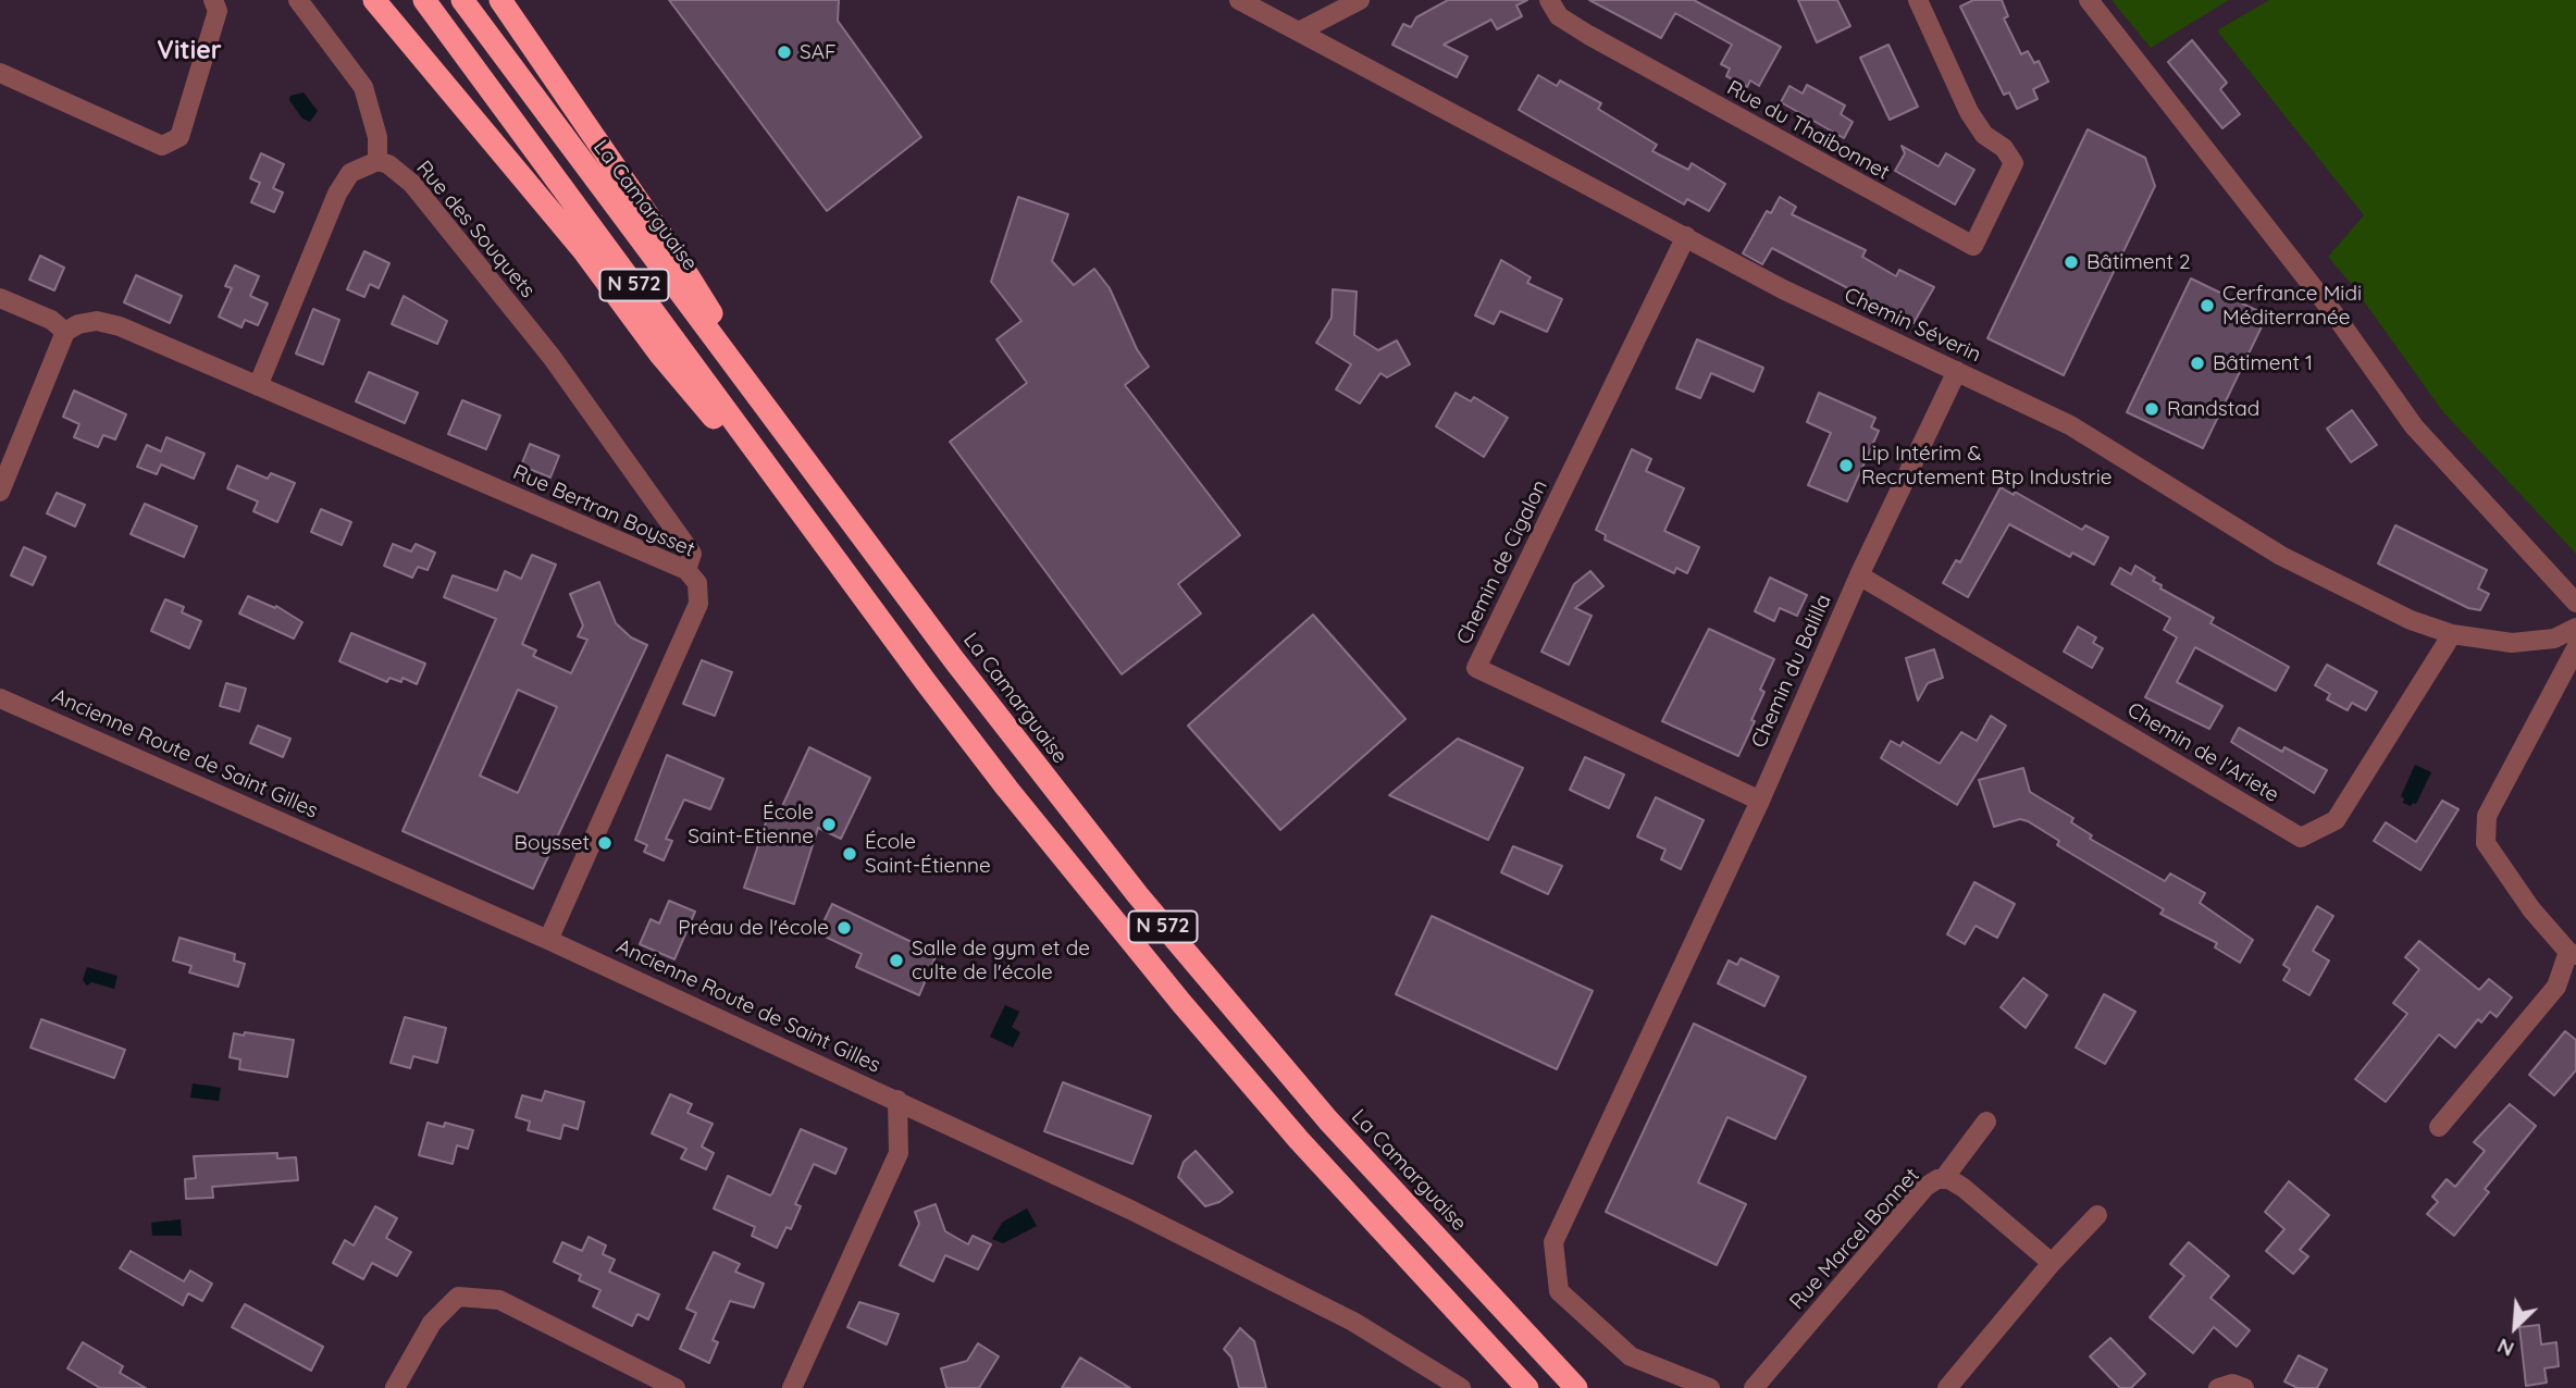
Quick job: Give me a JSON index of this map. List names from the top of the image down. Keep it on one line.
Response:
{"streets":{"highway":["La Camarguaise","N 572"],"street":["Rue du Thaibonnet","Rue des Souquets","Chemin Séverin","Rue Bertran Boysset","Chemin de Cigalon","Chemin du Balilla","Chemin de l'Ariete","Ancienne Route de Saint Gilles","Rue Marcel Bonnet"]},"crossings":[["Rue des Souquets","Rue Bertran Boysset"],["Chemin Séverin","Chemin de Cigalon"],["Chemin Séverin","Chemin du Balilla"],["Chemin Séverin","Chemin de l'Ariete"],["Rue Bertran Boysset","Ancienne Route de Saint Gilles"],["Chemin de Cigalon","Chemin du Balilla"],["Chemin du Balilla","Chemin de l'Ariete"]],"districts":["Vitier"],"places":["SAF","Bâtiment 2","Cerfrance Midi Méditerranée","Bâtiment 1","Randstad","Lip Intérim & Recrutement Btp Industrie","École Saint-Etienne","Boysset","École Saint-Étienne","Préau de l'école","Salle de gym et de culte de l'école"],"north":"bottom left"}
